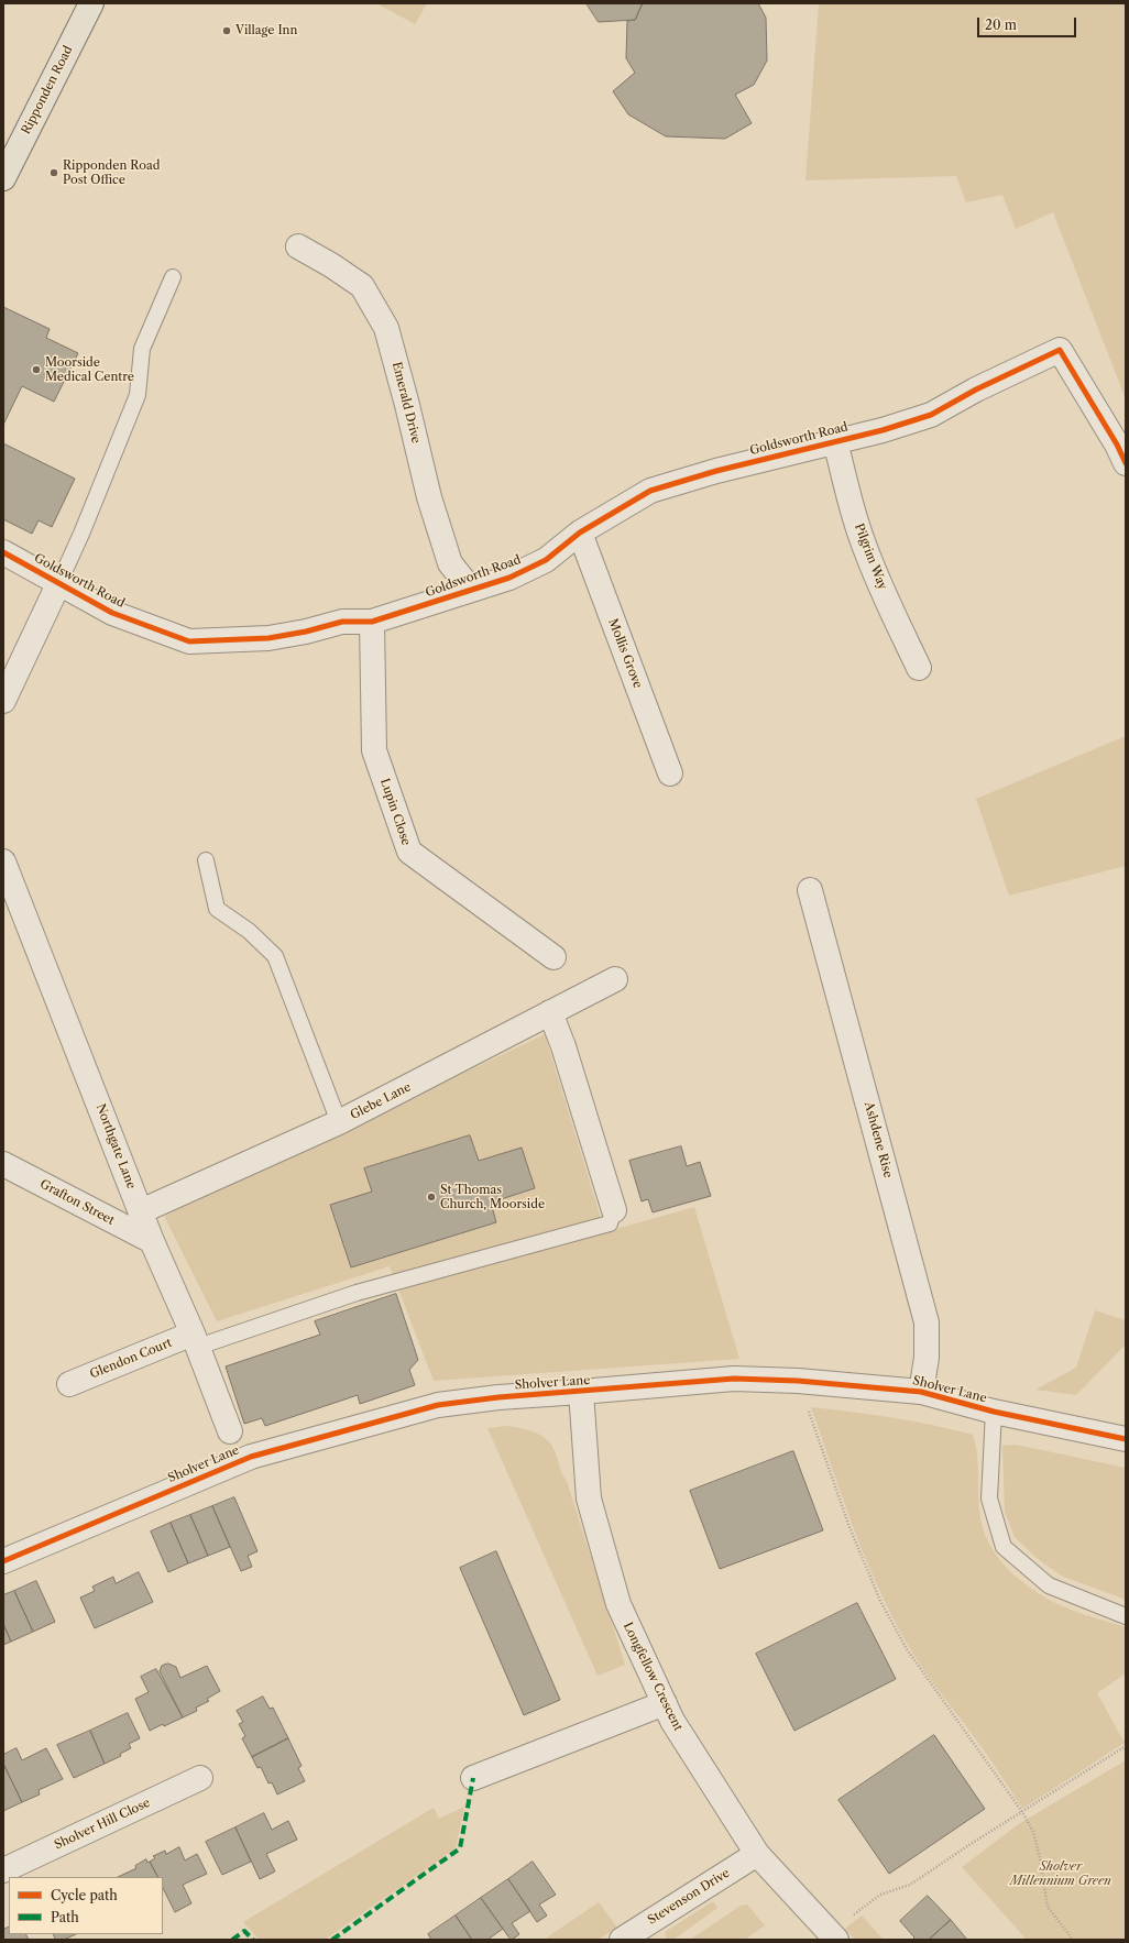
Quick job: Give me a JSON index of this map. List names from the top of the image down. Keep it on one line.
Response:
{"streets":{"main road":["Ripponden Road"],"street":["Emerald Drive","Goldsworth Road","Pilgrim Way","Mollis Grove","Lupin Close","Glebe Lane","Ashdene Rise","Northgate Lane","Grafton Street","Glendon Court","Sholver Lane","Longfellow Crescent","Sholver Hill Close","Stevenson Drive"]},"crossings":[["Emerald Drive","Goldsworth Road"],["Goldsworth Road","Pilgrim Way"],["Goldsworth Road","Mollis Grove"],["Goldsworth Road","Lupin Close"],["Glebe Lane","Northgate Lane"],["Ashdene Rise","Sholver Lane"],["Northgate Lane","Grafton Street"],["Northgate Lane","Glendon Court"],["Sholver Lane","Longfellow Crescent"],["Longfellow Crescent","Stevenson Drive"]],"parks":["Sholver Millennium Green"],"places":["Village Inn","Ripponden Road Post Office","Moorside Medical Centre","St Thomas Church, Moorside"],"legend":["Cycle path","Path"],"scale_bar":"20 m"}
